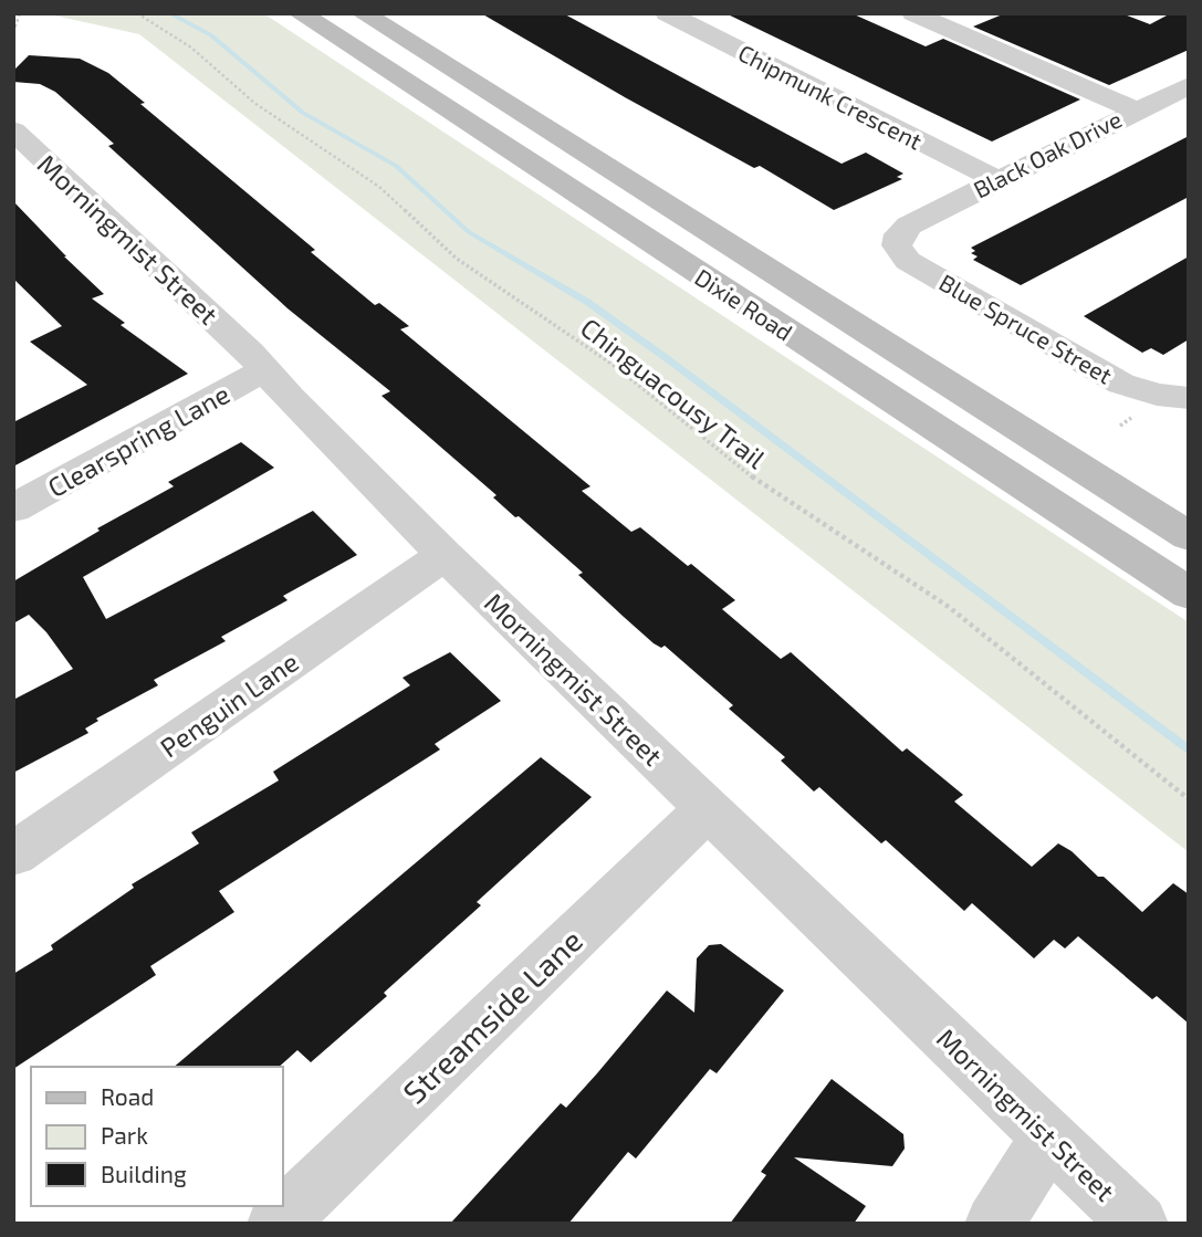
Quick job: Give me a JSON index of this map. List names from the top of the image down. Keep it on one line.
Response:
{"streets":{"main road":["Dixie Road"],"street":["Chipmunk Crescent","Black Oak Drive","Morningmist Street","Blue Spruce Street","Clearspring Lane","Penguin Lane","Streamside Lane"],"path":["Chinguacousy Trail"]},"crossings":[["Chipmunk Crescent","Black Oak Drive"],["Black Oak Drive","Blue Spruce Street"],["Morningmist Street","Clearspring Lane"],["Morningmist Street","Penguin Lane"],["Morningmist Street","Streamside Lane"]],"legend":["Road","Park","Building"]}
